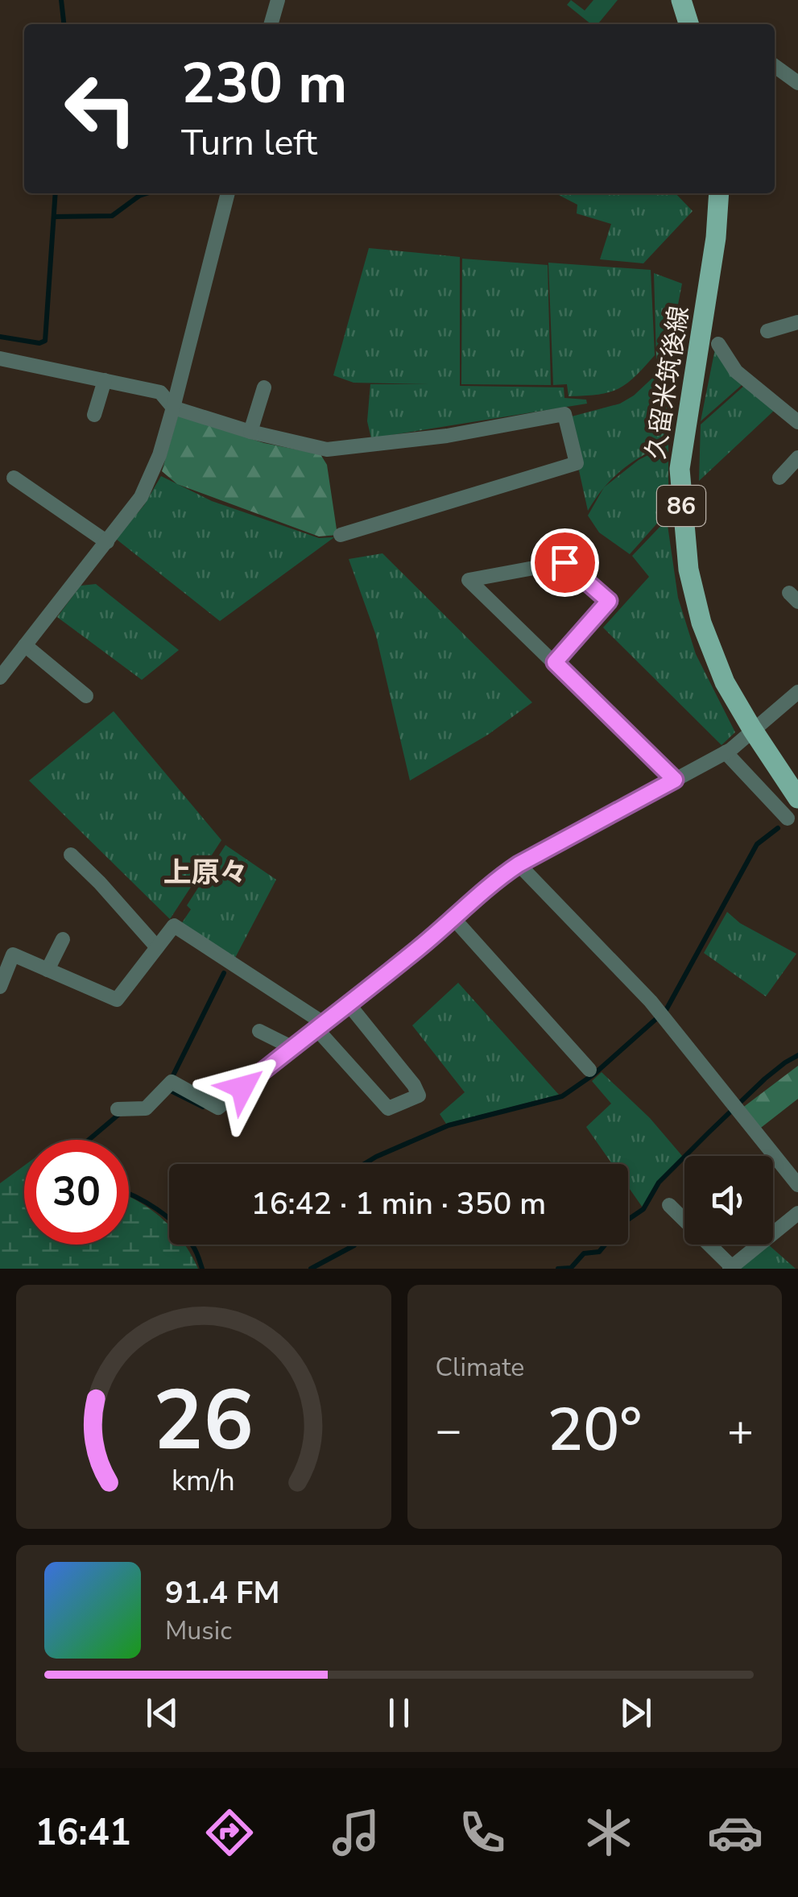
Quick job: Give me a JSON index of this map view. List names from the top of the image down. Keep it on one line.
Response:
{"streets":{"main road":["久留米筑後線","86"]},"districts":["上原々"],"page":{"turn":["230 m","Turn left"],"limit":"30","trip":"16:42 · 1 min · 350 m","tile":"Climate","heat":["−","20°","+"],"song":["91.4 FM","Music"],"tabs":"16:41","gauge":["26","km/h"]}}
